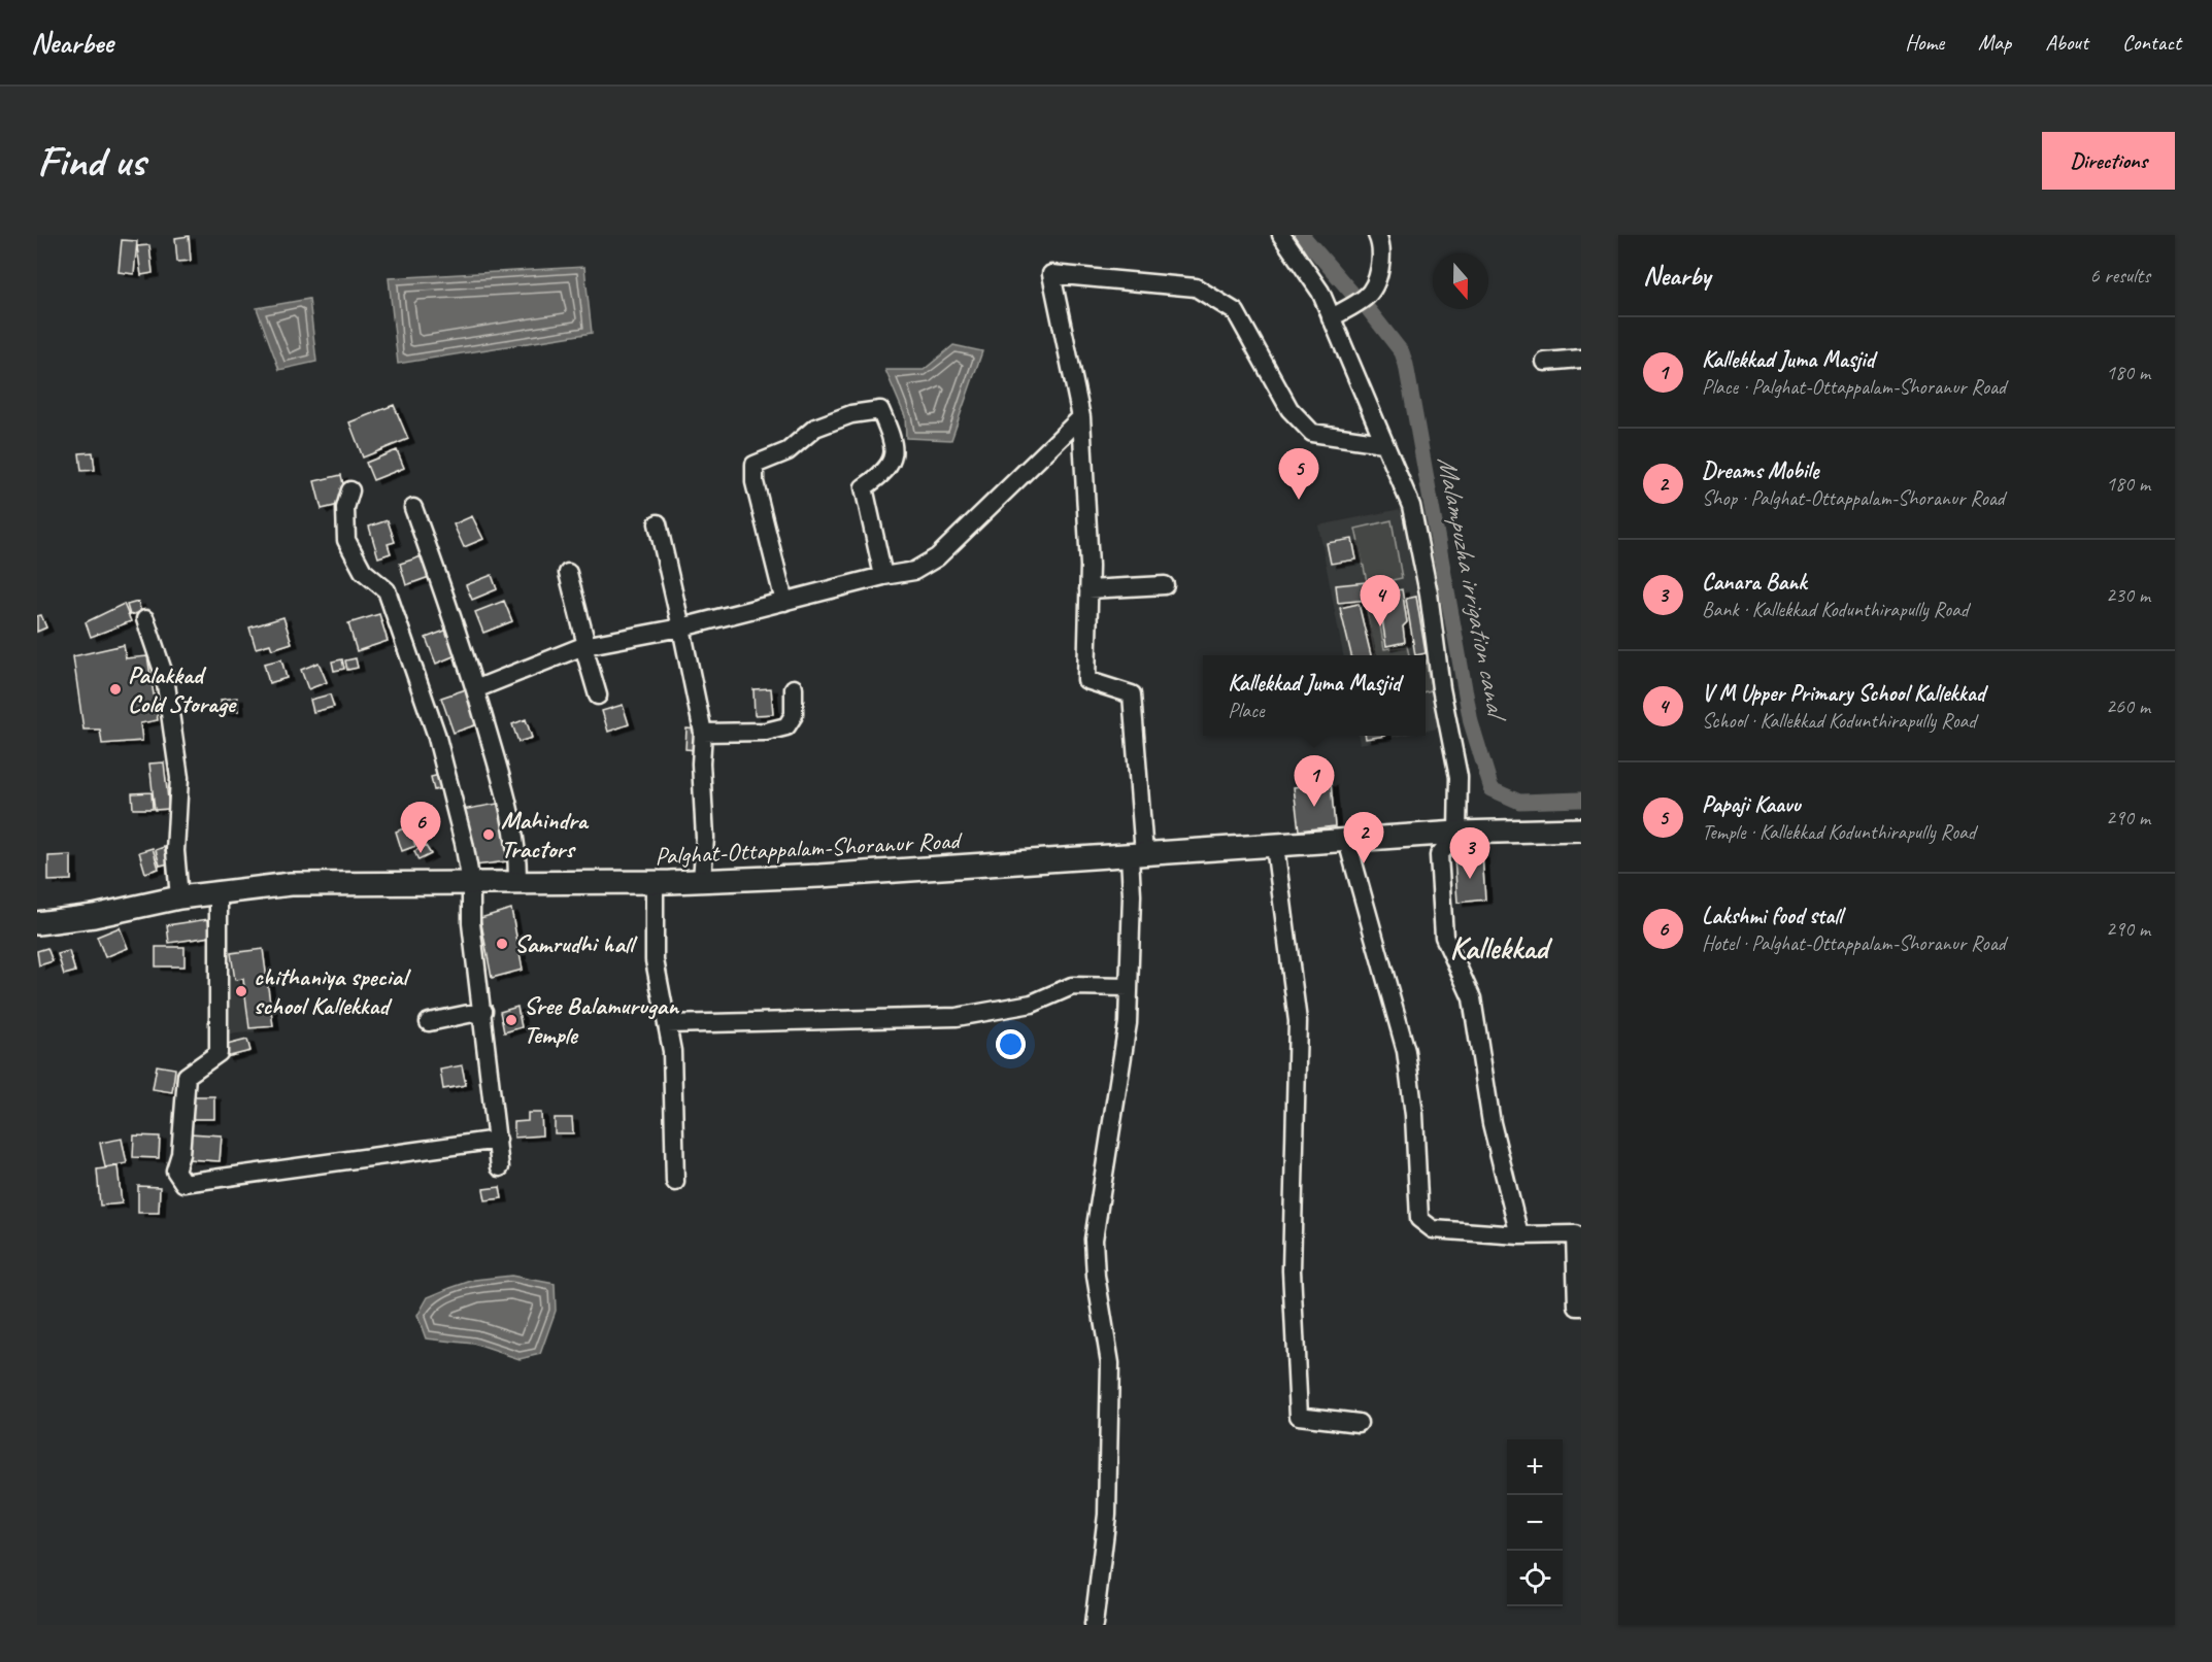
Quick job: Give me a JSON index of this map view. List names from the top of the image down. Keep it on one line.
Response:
{"streets":{"main road":["Palghat-Ottappalam-Shoranur Road"]},"districts":["Kallekkad"],"water":["Malampuzha irrigation canal"],"places":["Palakkad Cold Storage","Mahindra Tractors","Samrudhi hall","chithaniya special school Kallekkad","Sree Balamurugan Temple"],"north":"bottom","page":{"header":"Nearbee","nav":["Home","Map","About","Contact"],"buttons":"Directions","title":"Find us","heading":["Nearby","6 results"],"list":[{"mark":"1","name":"Kallekkad Juma Masjid","note":"Place · Palghat-Ottappalam-Shoranur Road","value":"180 m"},{"mark":"2","name":"Dreams Mobile","note":"Shop · Palghat-Ottappalam-Shoranur Road","value":"180 m"},{"mark":"3","name":"Canara Bank","note":"Bank · Kallekkad Kodunthirapully Road","value":"230 m"},{"mark":"4","name":"V M Upper Primary School Kallekkad","note":"School · Kallekkad Kodunthirapully Road","value":"260 m"},{"mark":"5","name":"Papaji Kaavu","note":"Temple · Kallekkad Kodunthirapully Road","value":"290 m"},{"mark":"6","name":"Lakshmi food stall","note":"Hotel · Palghat-Ottappalam-Shoranur Road","value":"290 m"}],"pins":["5","4","1","6","2","3"],"popup":["Kallekkad Juma Masjid","Place"],"map_buttons":["+","−"]}}
